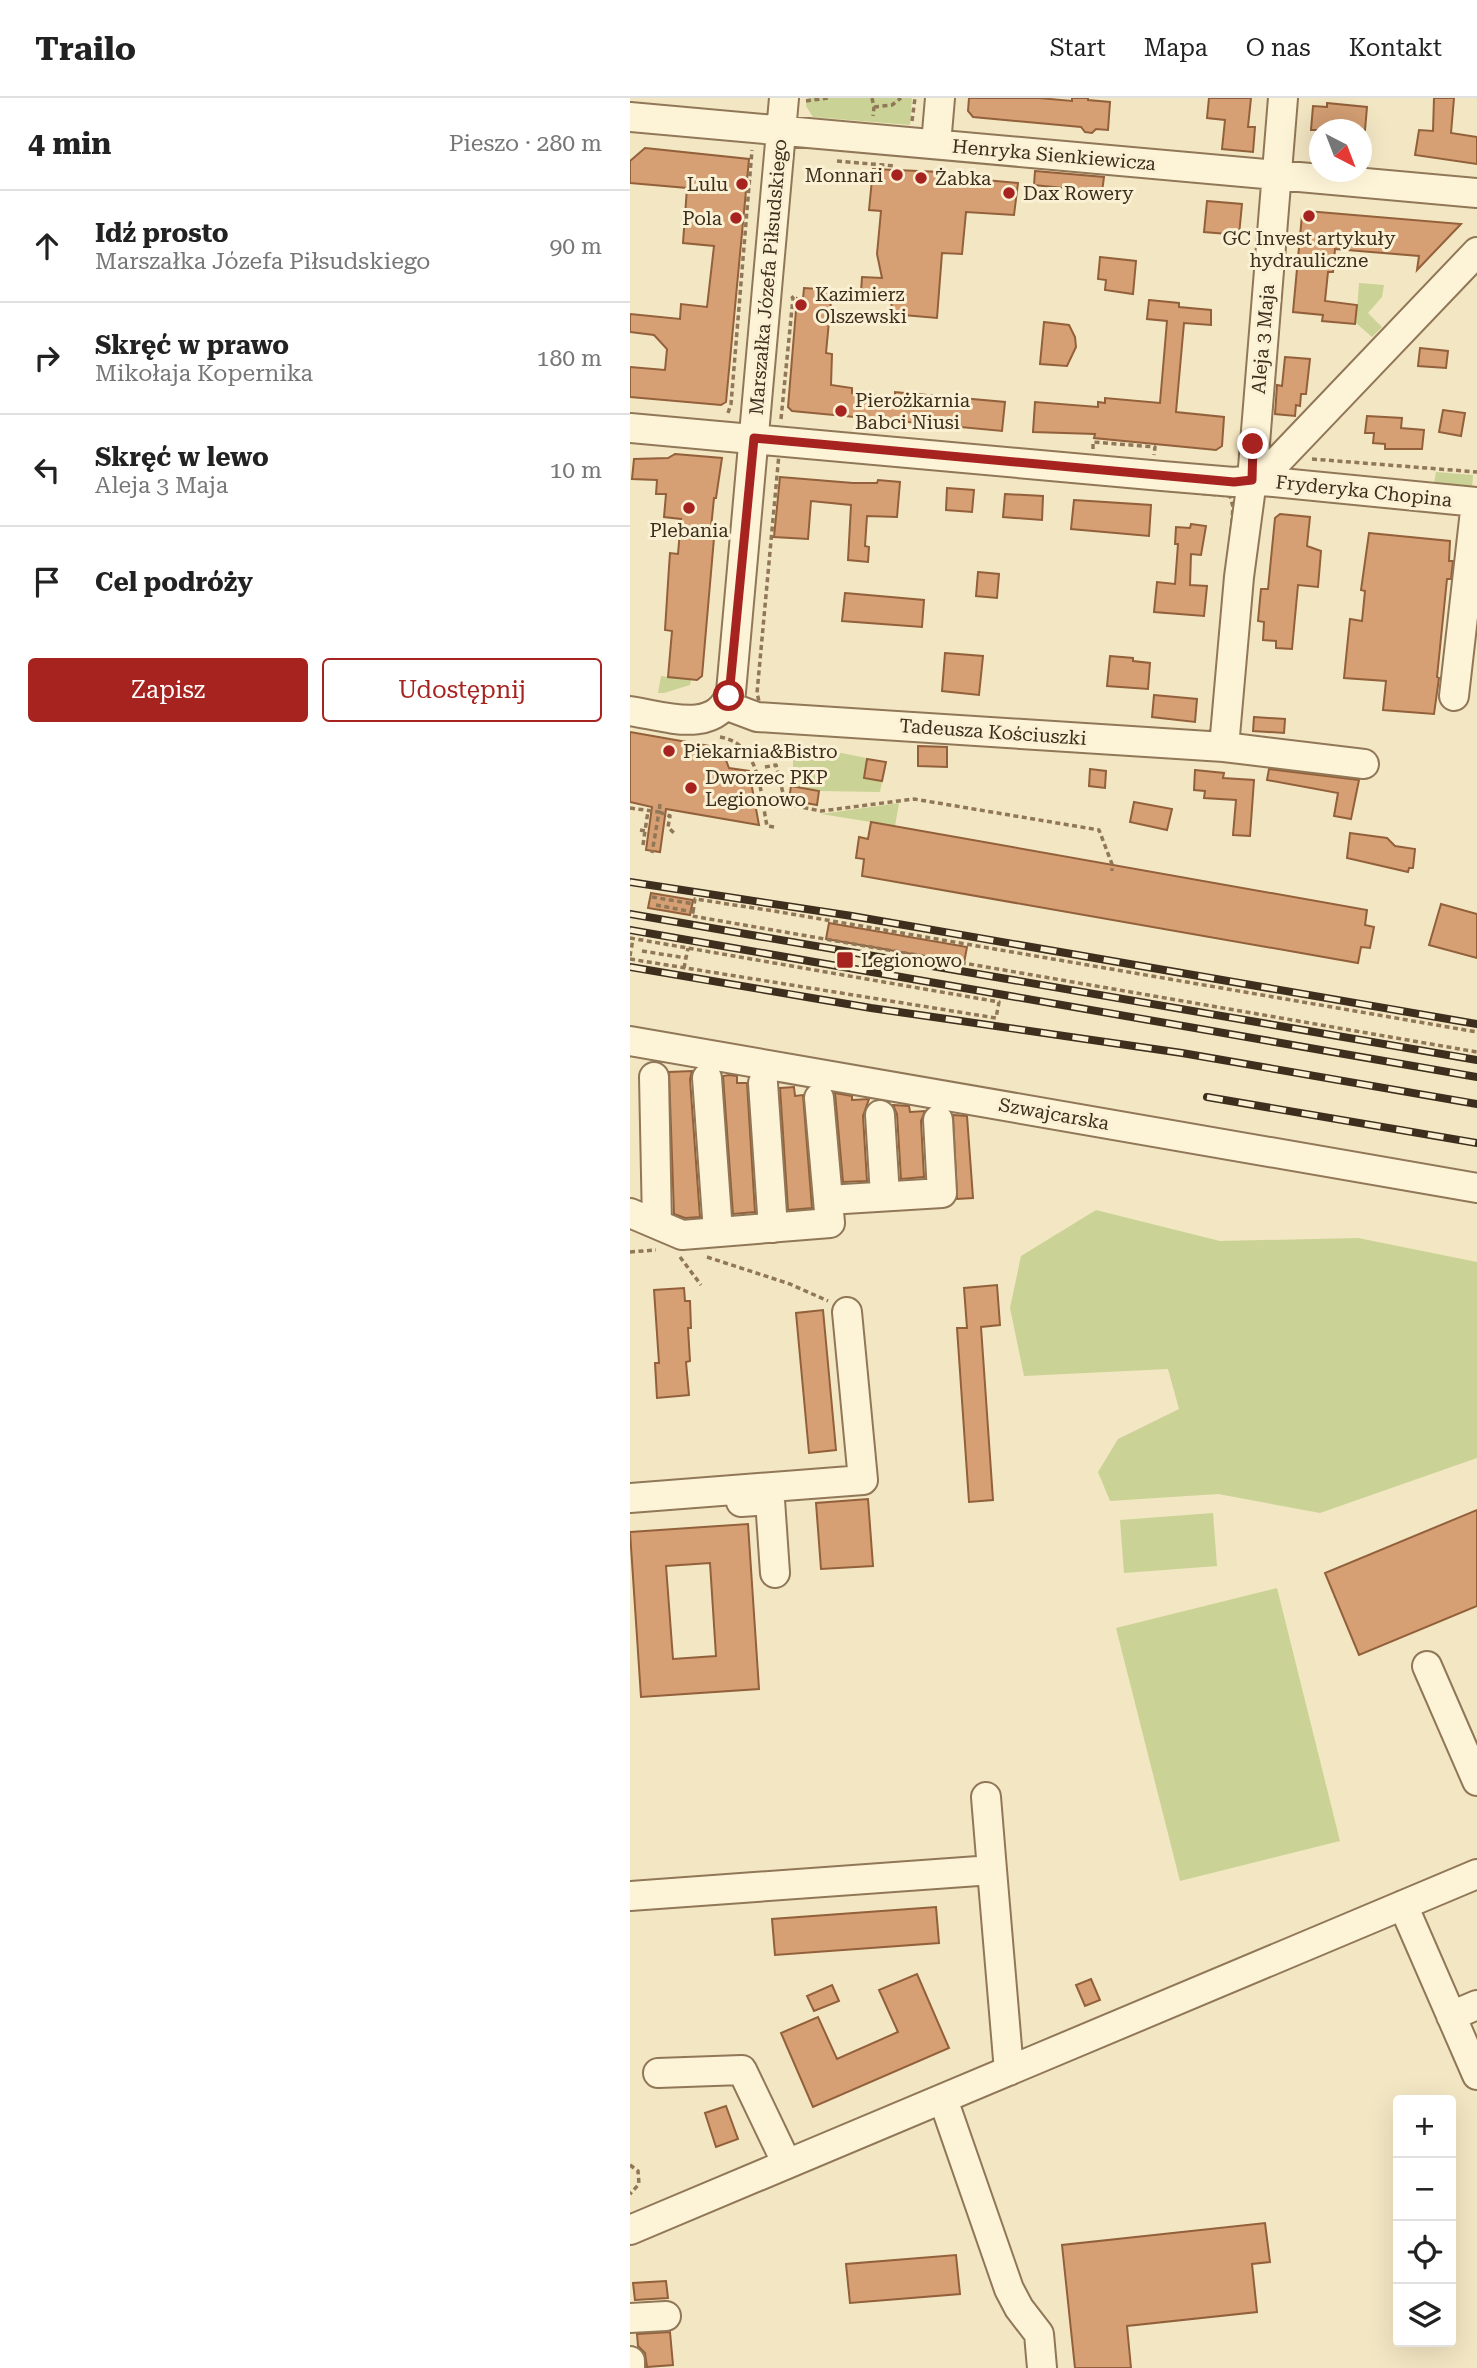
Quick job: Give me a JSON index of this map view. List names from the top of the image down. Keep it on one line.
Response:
{"streets":{"street":["Henryka Sienkiewicza","Marszałka Józefa Piłsudskiego","Aleja 3 Maja","Fryderyka Chopina","Tadeusza Kościuszki","Szwajcarska"]},"crossings":[["Henryka Sienkiewicza","Marszałka Józefa Piłsudskiego"],["Henryka Sienkiewicza","Aleja 3 Maja"],["Marszałka Józefa Piłsudskiego","Fryderyka Chopina"],["Marszałka Józefa Piłsudskiego","Tadeusza Kościuszki"],["Aleja 3 Maja","Fryderyka Chopina"],["Aleja 3 Maja","Tadeusza Kościuszki"]],"places":{"other":["Monnari","Żabka","Lulu","Dax Rowery","GC Invest artykuły hydrauliczne","Pola","Kazimierz Olszewski","Pierożkarnia Babci Niusi","Plebania","Piekarnia&Bistro","Dworzec PKP Legionowo"],"transit":["Legionowo"]},"north":"bottom right","page":{"header":"Trailo","nav":["Start","Mapa","O nas","Kontakt"],"heading":["4 min","Pieszo · 280 m"],"list":[["Idź prosto","Marszałka Józefa Piłsudskiego","90 m"],["Skręć w prawo","Mikołaja Kopernika","180 m"],["Skręć w lewo","Aleja 3 Maja","10 m"],"Cel podróży"],"buttons":["Zapisz","Udostępnij"],"map_buttons":["+","−"]}}
